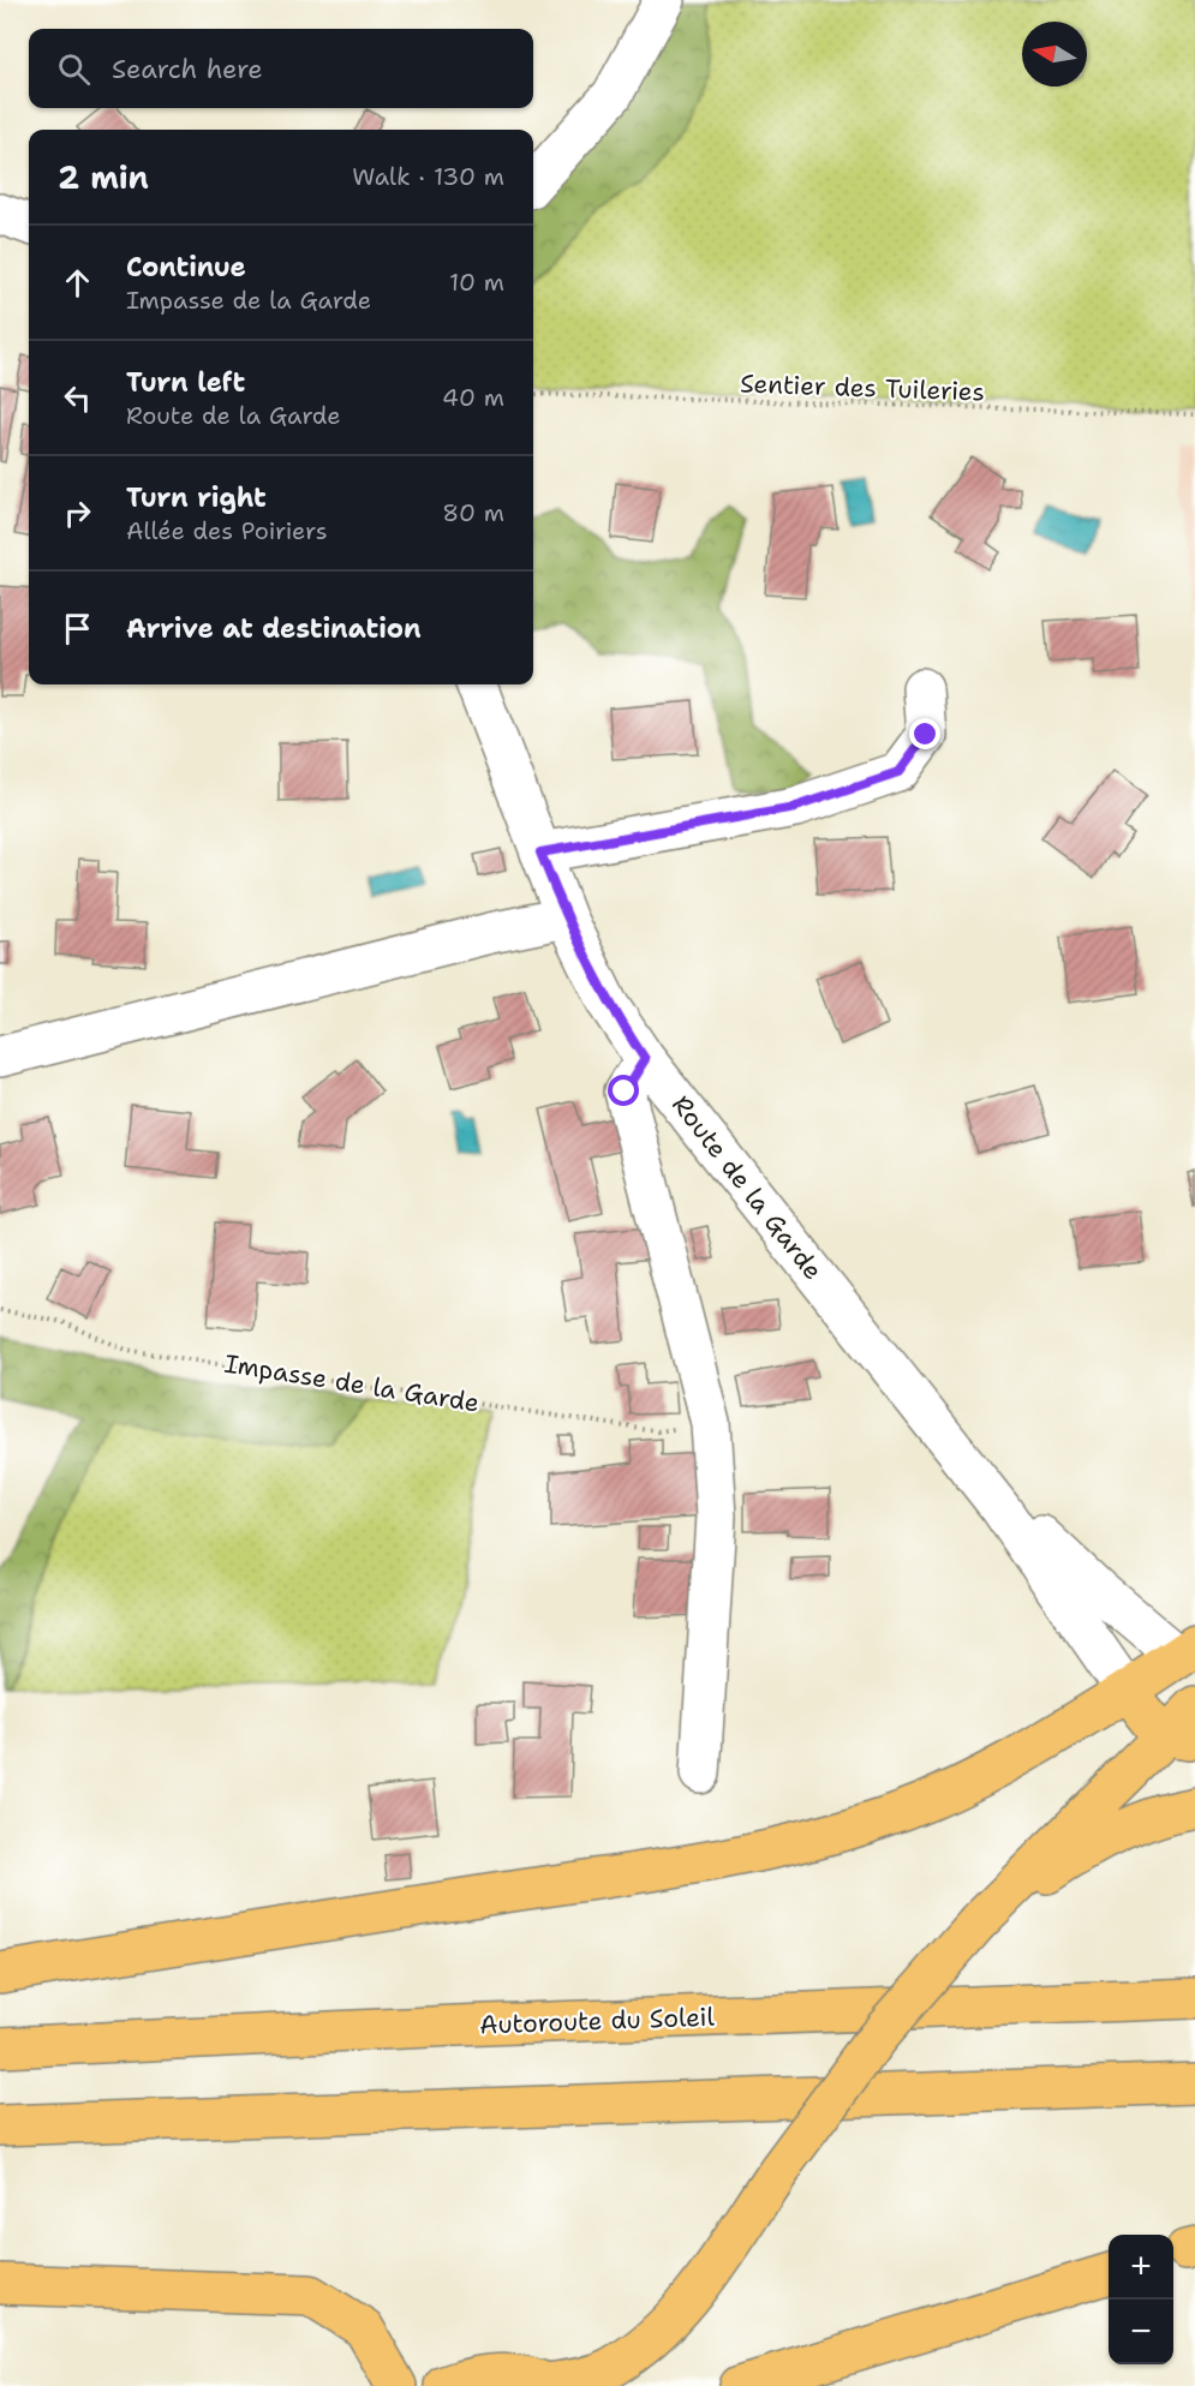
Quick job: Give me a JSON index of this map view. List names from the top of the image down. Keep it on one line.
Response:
{"streets":{"main road":["Autoroute du Soleil"],"street":["Route de la Garde"],"path":["Sentier des Tuileries","Impasse de la Garde"]},"north":"left","page":{"search":"Search here","heading":["2 min","Walk · 130 m"],"list":[["Continue","Impasse de la Garde","10 m"],["Turn left","Route de la Garde","40 m"],["Turn right","Allée des Poiriers","80 m"],"Arrive at destination"],"map_buttons":["+","−"]}}
